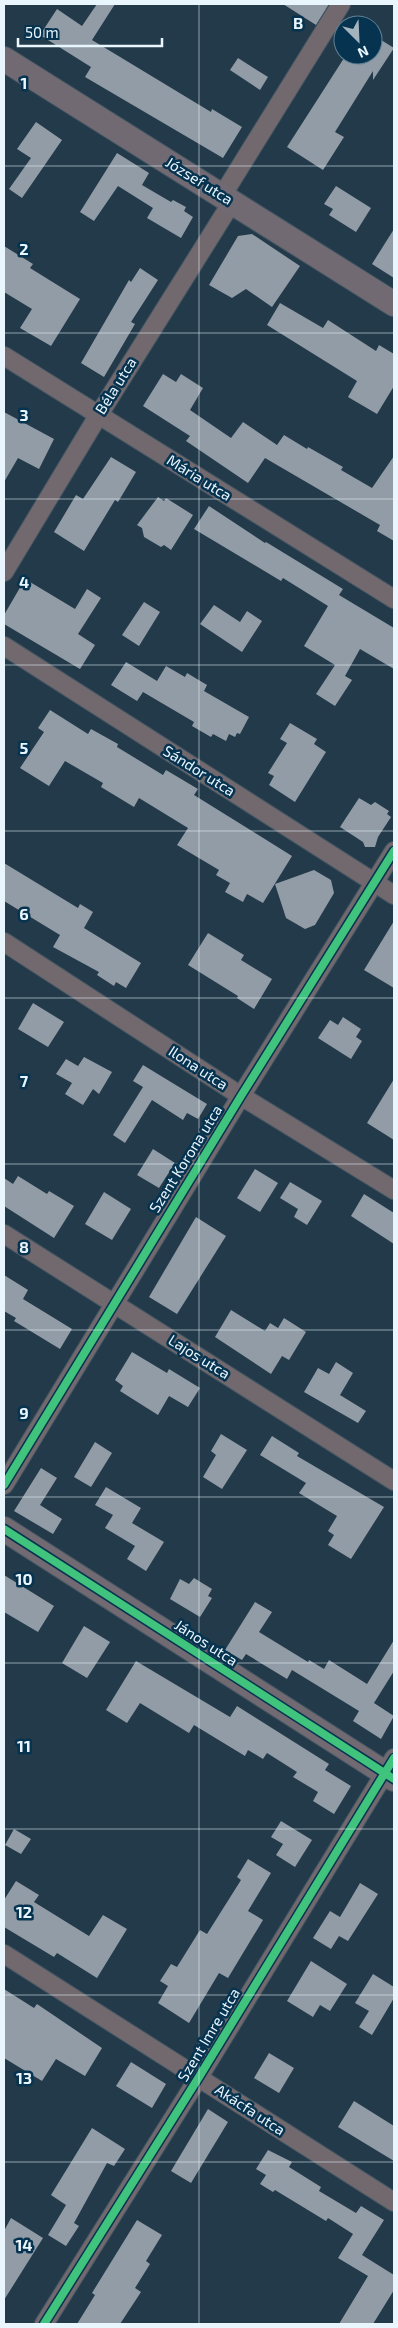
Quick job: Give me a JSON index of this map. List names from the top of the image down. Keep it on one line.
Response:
{"streets":{"street":["József utca","Béla utca","Mária utca","Sándor utca","Ilona utca","Szent Korona utca","Lajos utca","János utca","Szent Imre utca","Akácfa utca"]},"crossings":[["József utca","Béla utca"],["Béla utca","Mária utca"],["Sándor utca","Szent Korona utca"],["Ilona utca","Szent Korona utca"],["Szent Korona utca","Lajos utca"],["János utca","Szent Imre utca"],["Szent Imre utca","Akácfa utca"]],"scale_bar":"50 m","north":"bottom right","grid":{"columns":["B"],"rows":["1","2","3","4","5","6","7","8","9","10","11","12","13","14"]}}
